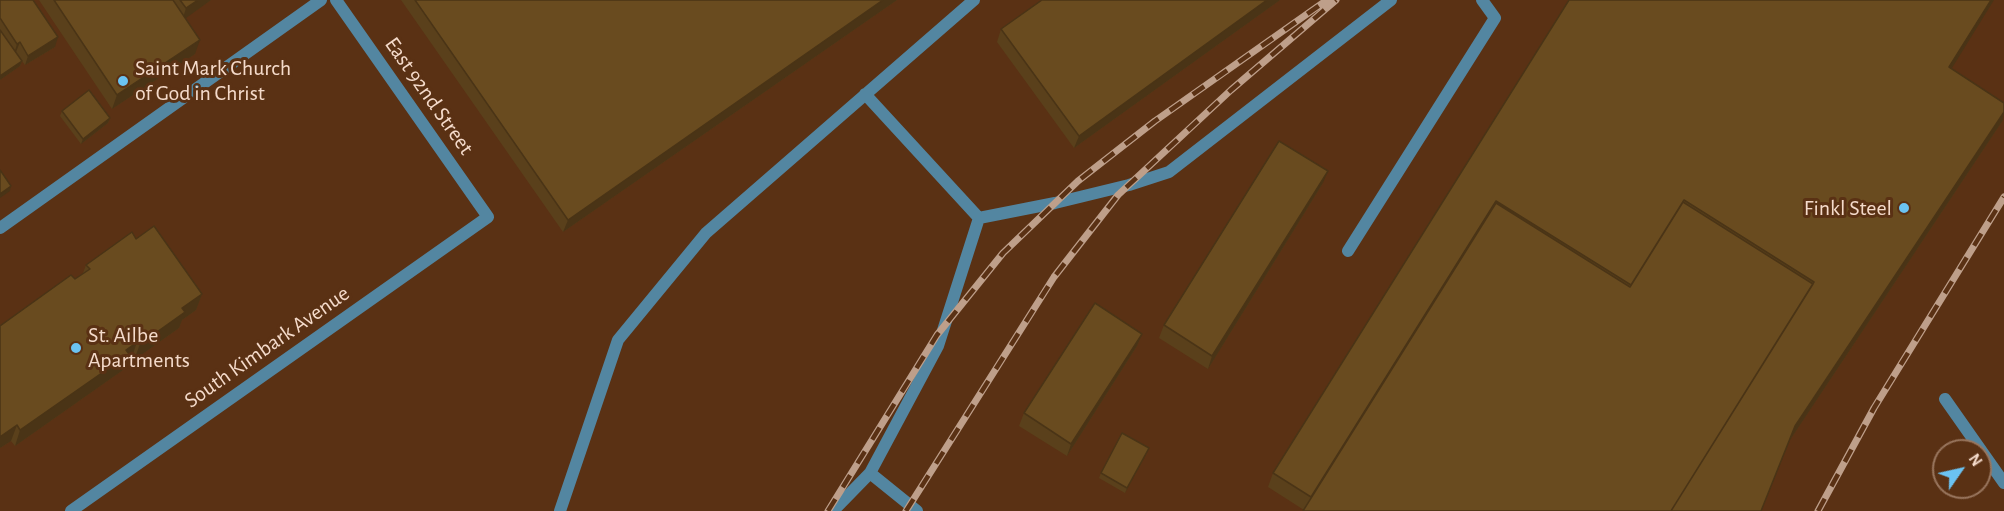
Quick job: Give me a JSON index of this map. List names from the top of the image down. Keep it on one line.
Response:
{"streets":{"street":["East 92nd Street","South Kimbark Avenue"]},"crossings":[["East 92nd Street","South Kimbark Avenue"]],"places":["Saint Mark Church of God in Christ","Finkl Steel","St. Ailbe Apartments"],"north":"top right"}
